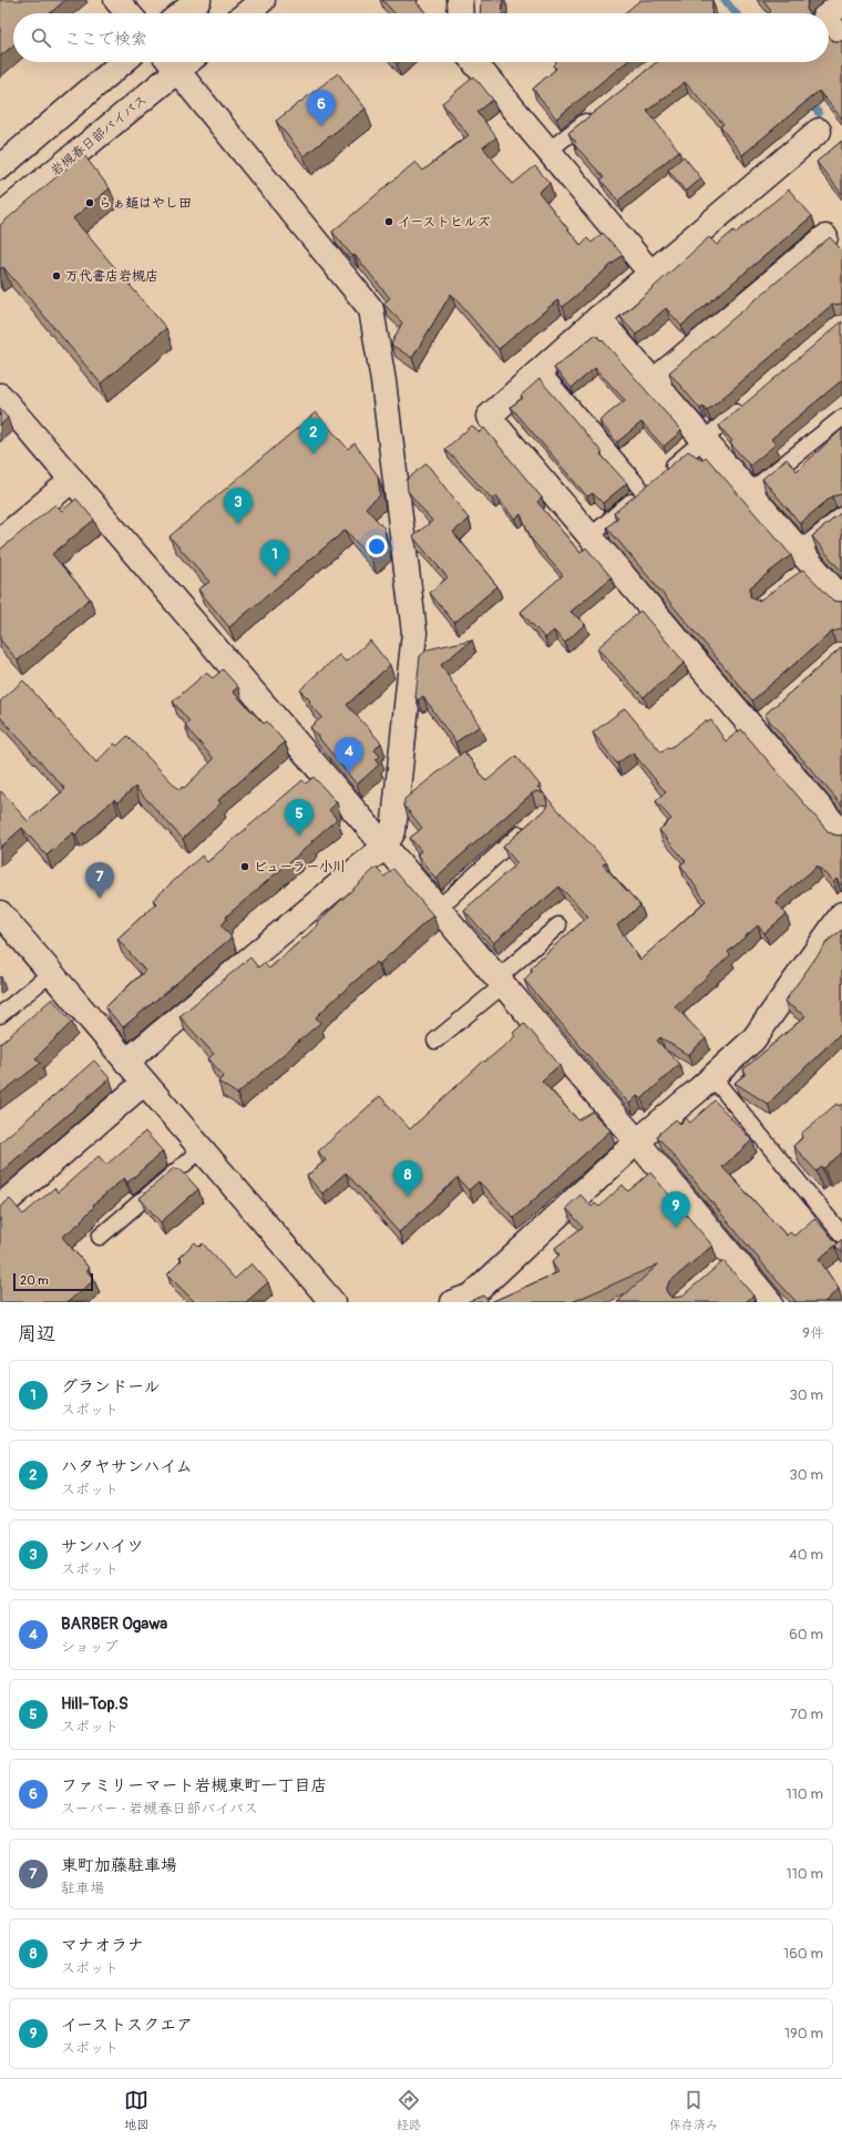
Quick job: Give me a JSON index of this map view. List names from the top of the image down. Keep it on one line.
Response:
{"streets":{"main road":["岩槻春日部バイパス"]},"places":["らぁ麺はやし田","イーストヒルズ","万代書店岩槻店","ビューラー小川"],"scale_bar":"20 m","page":{"search":"ここで検索","pins":["6","2","3","1","4","5","7","8","9"],"scale":"20 m","heading":["周辺","9件"],"list":[{"mark":"1","name":"グランドール","note":"スポット","value":"30 m"},{"mark":"2","name":"ハタヤサンハイム","note":"スポット","value":"30 m"},{"mark":"3","name":"サンハイツ","note":"スポット","value":"40 m"},{"mark":"4","name":"BARBER Ogawa","note":"ショップ","value":"60 m"},{"mark":"5","name":"Hill-Top.S","note":"スポット","value":"70 m"},{"mark":"6","name":"ファミリーマート岩槻東町一丁目店","note":"スーパー · 岩槻春日部バイパス","value":"110 m"},{"mark":"7","name":"東町加藤駐車場","note":"駐車場","value":"110 m"},{"mark":"8","name":"マナオラナ","note":"スポット","value":"160 m"},{"mark":"9","name":"イーストスクエア","note":"スポット","value":"190 m"}],"nav":["地図","経路","保存済み"]}}
